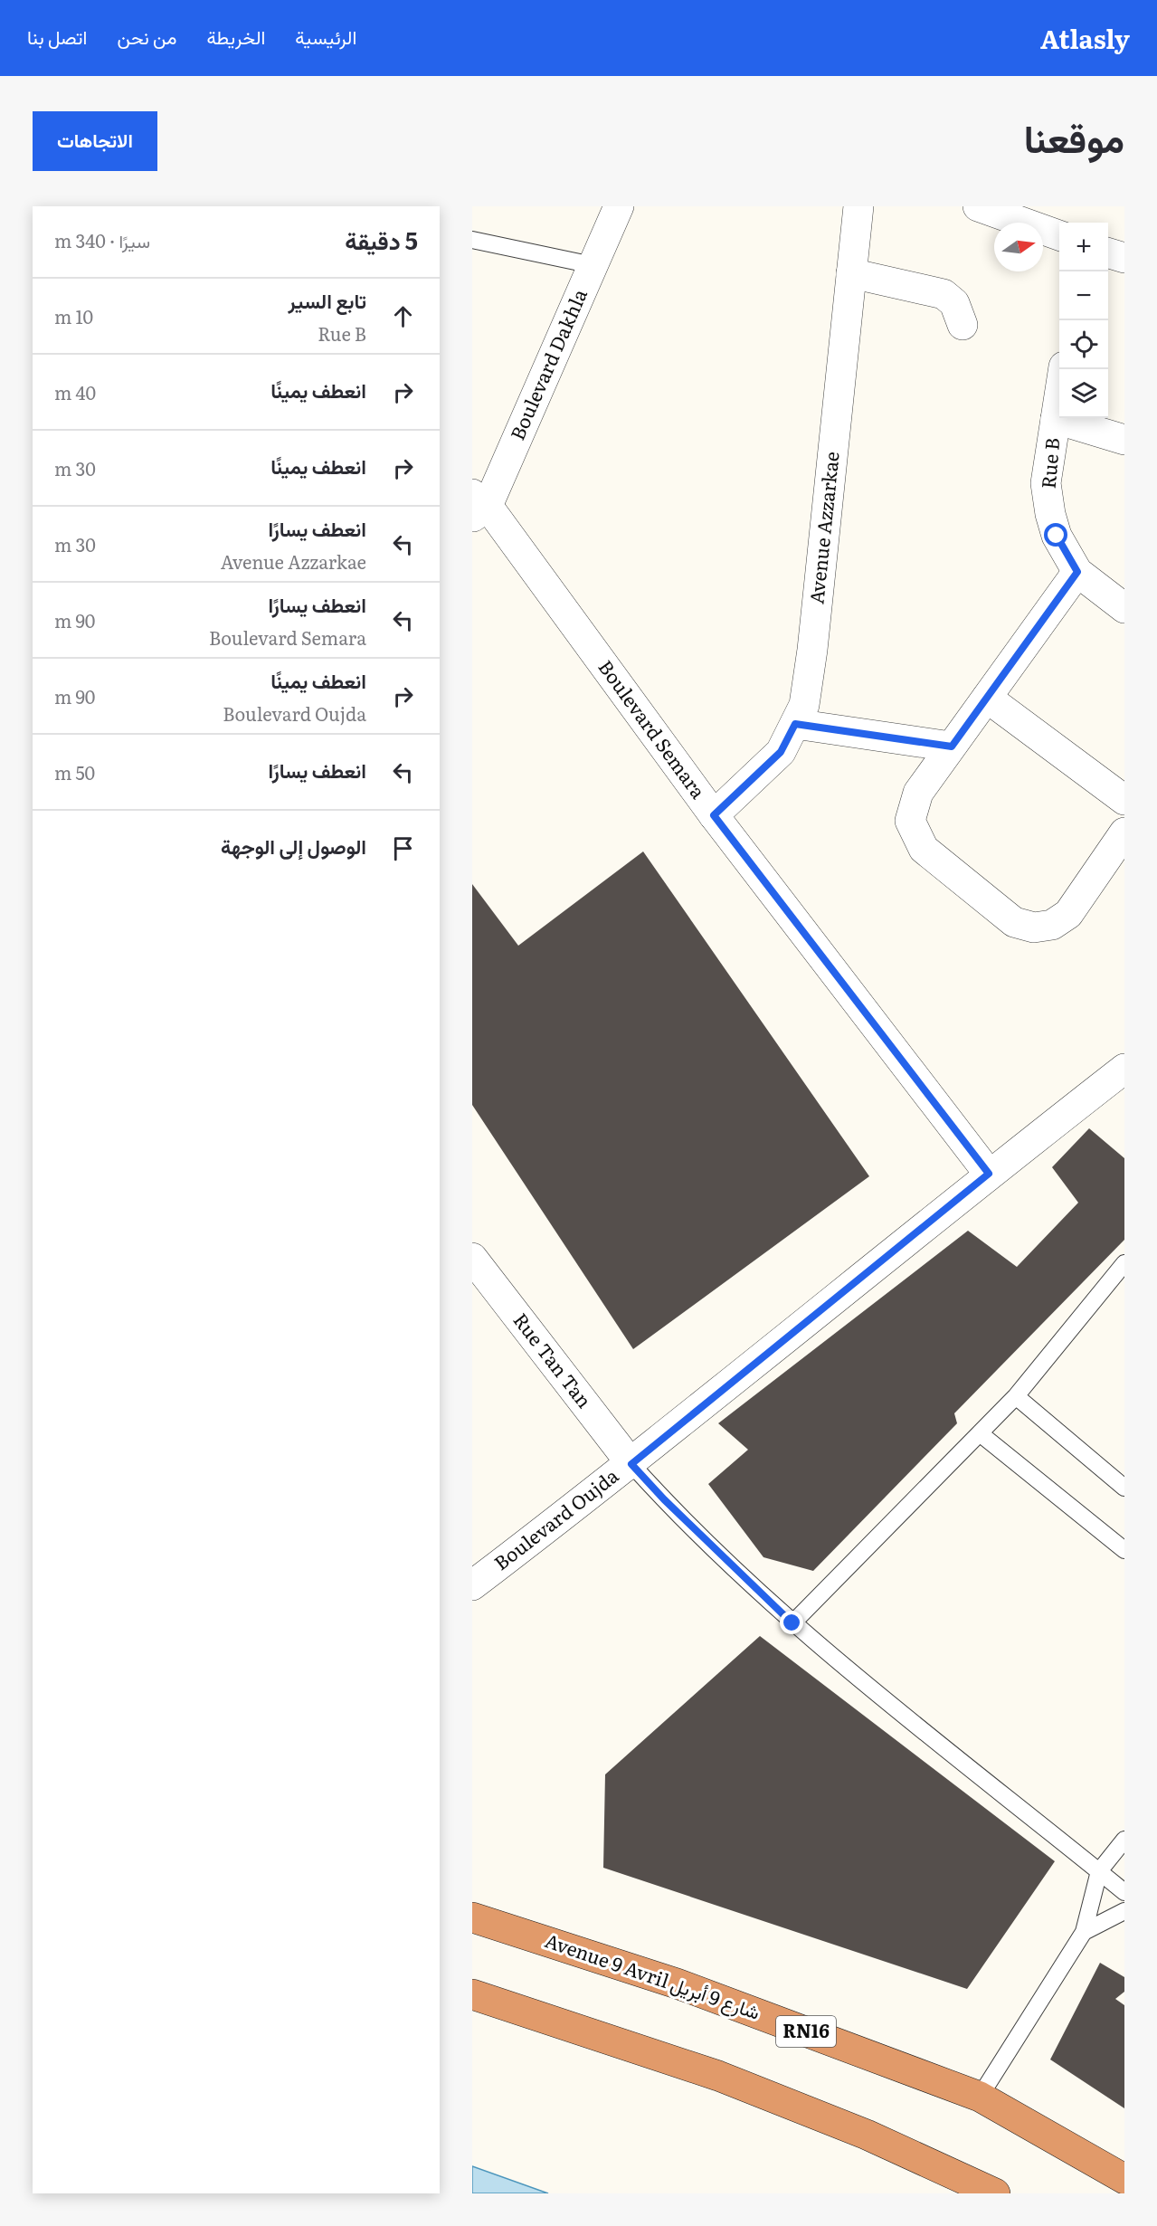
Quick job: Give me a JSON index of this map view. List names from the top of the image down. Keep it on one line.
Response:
{"streets":{"highway":["Avenue 9 Avril شارع 9 أبريل","RN16"],"street":["Boulevard Dakhla","Rue B","Avenue Azzarkae","Boulevard Semara","Rue Tan Tan","Boulevard Oujda"]},"crossings":[["Boulevard Dakhla","Boulevard Semara"],["Avenue Azzarkae","Boulevard Semara"],["Boulevard Semara","Boulevard Oujda"],["Rue Tan Tan","Boulevard Oujda"]],"north":"right","page":{"header":"Atlasly","nav":["الرئيسية","الخريطة","من نحن","اتصل بنا"],"title":"موقعنا","buttons":"الاتجاهات","heading":["5 دقيقة","سيرًا · 340 m"],"map_buttons":["+","−"],"list":[["تابع السير","Rue B","10 m"],["انعطف يمينًا","40 m"],["انعطف يمينًا","30 m"],["انعطف يسارًا","Avenue Azzarkae","30 m"],["انعطف يسارًا","Boulevard Semara","90 m"],["انعطف يمينًا","Boulevard Oujda","90 m"],["انعطف يسارًا","50 m"],"الوصول إلى الوجهة"]}}
